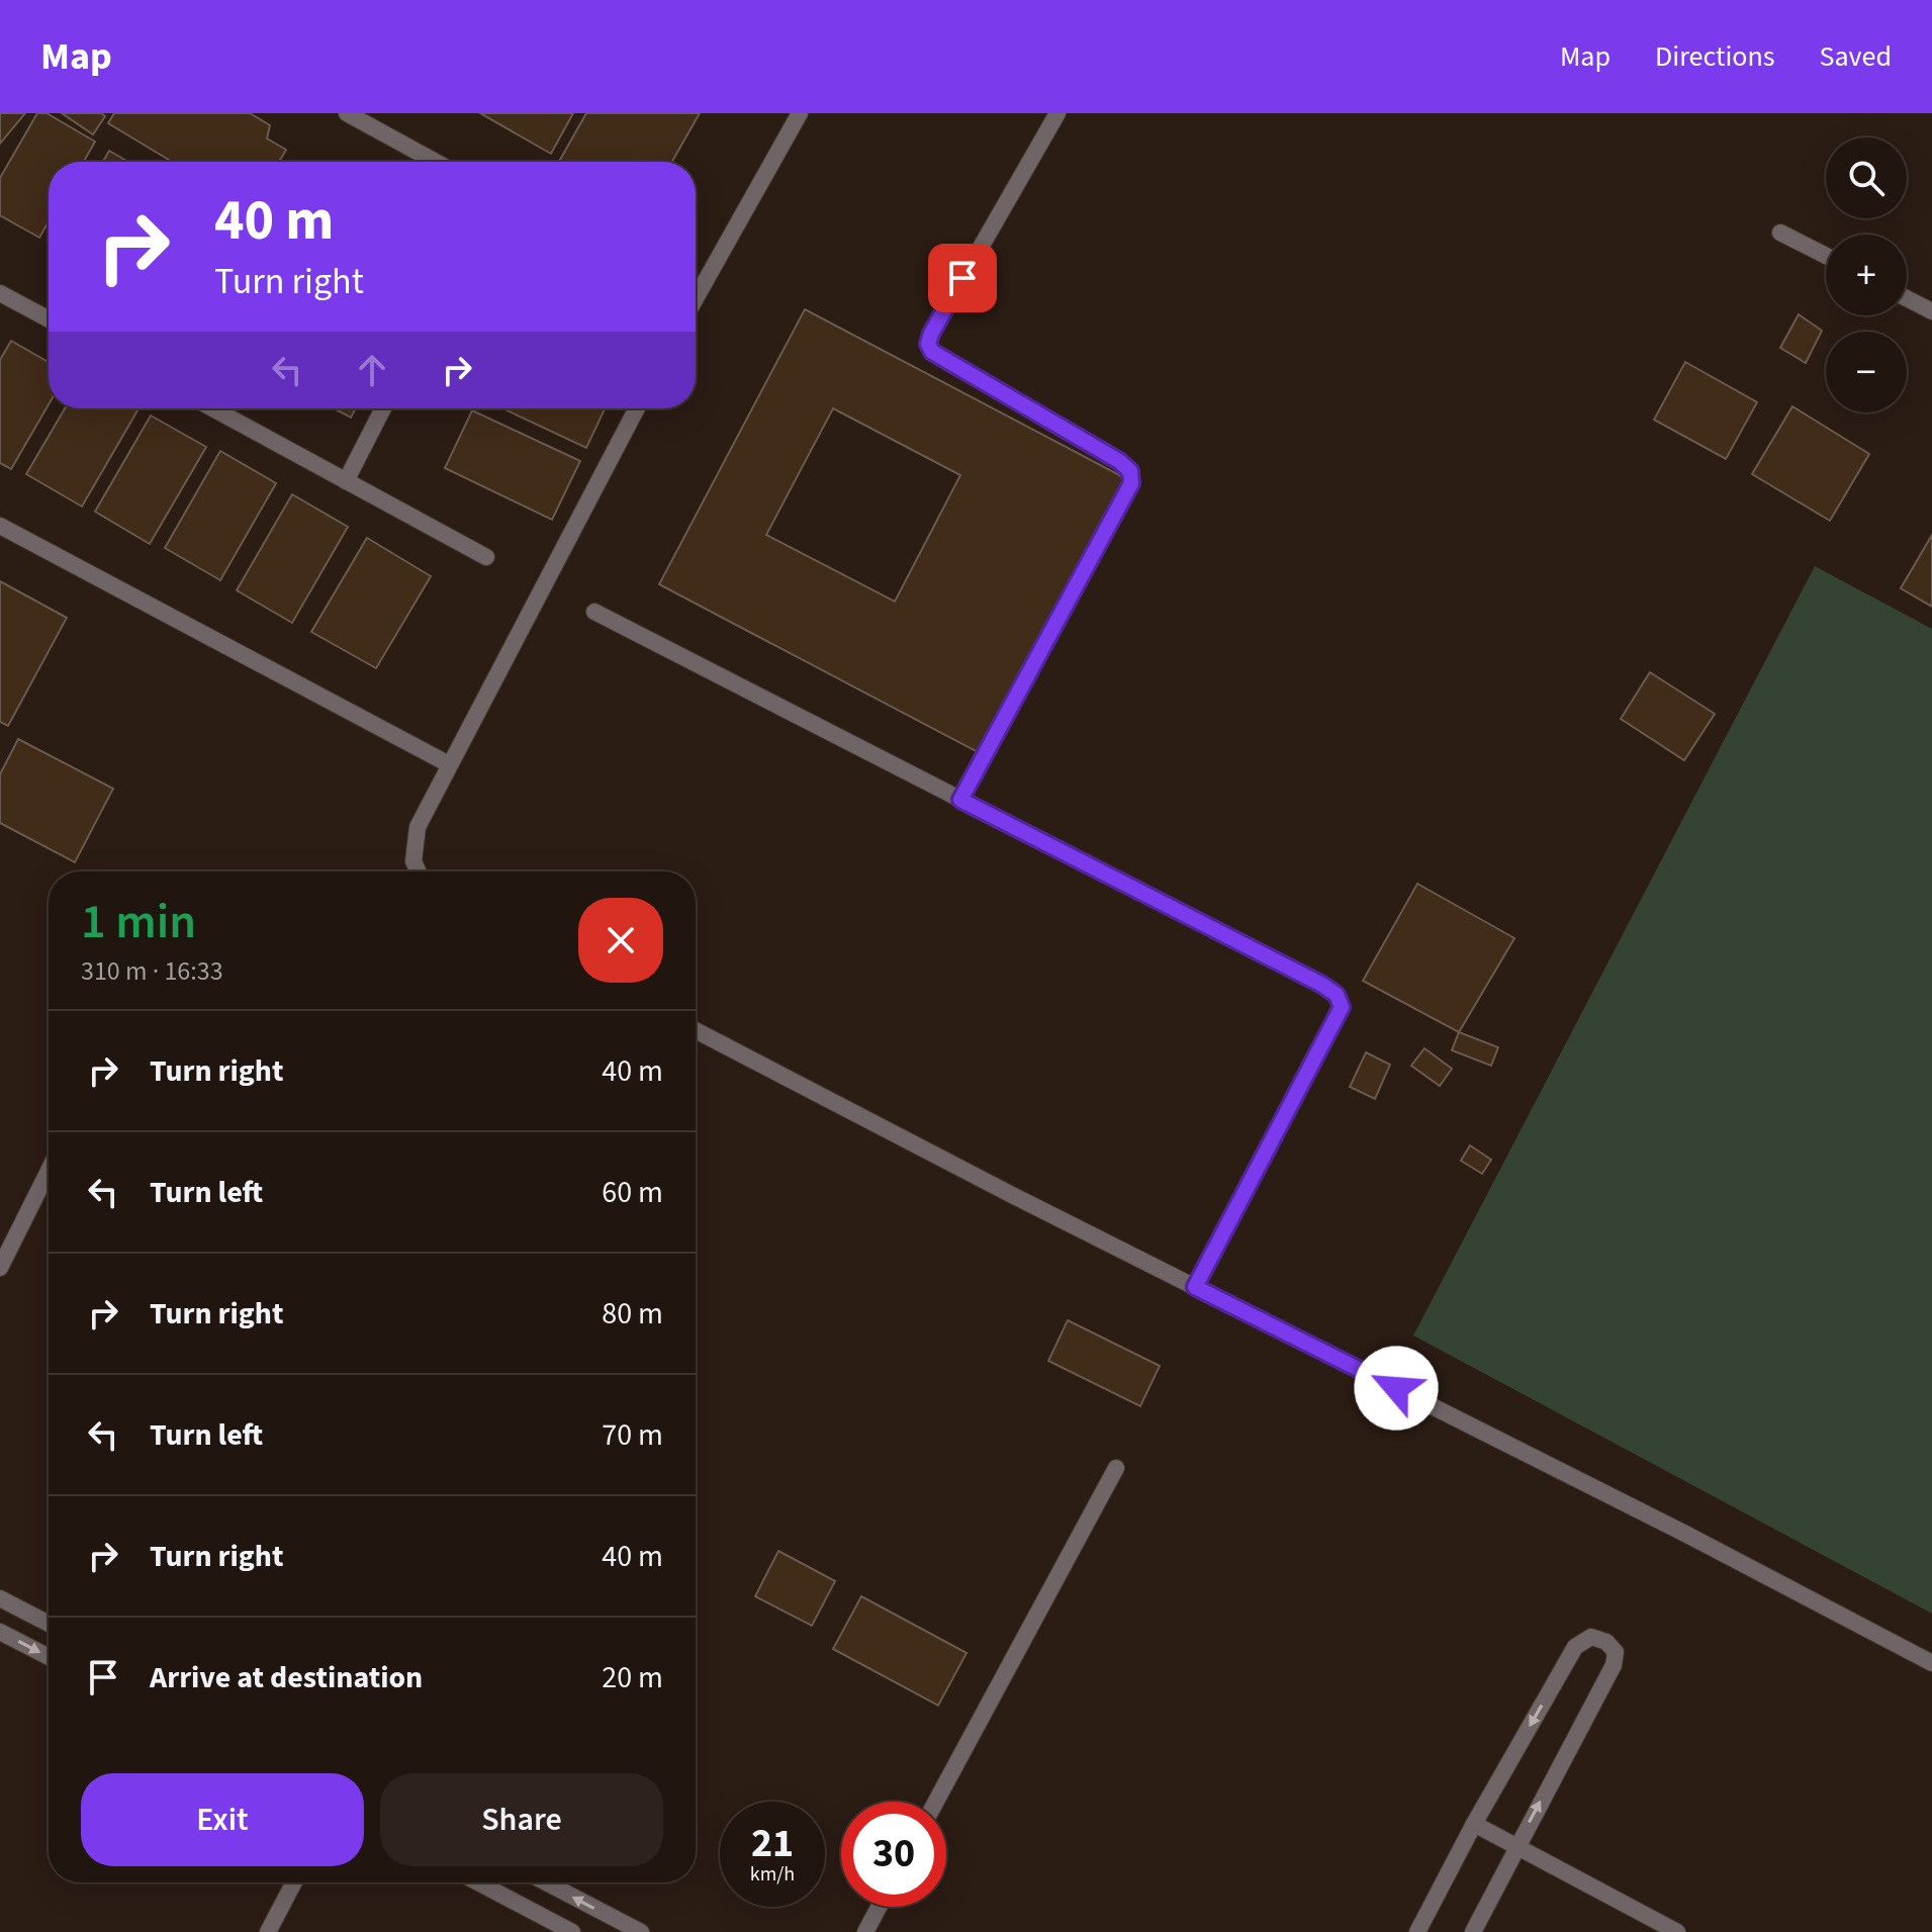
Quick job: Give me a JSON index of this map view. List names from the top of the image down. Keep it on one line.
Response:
{"page":{"header":"Map","nav":["Map","Directions","Saved"],"map_buttons":["+","−"],"turn":["40 m","Turn right"],"heading":["1 min","310 m · 16:33"],"list":[{"name":"Turn right","value":"40 m"},{"name":"Turn left","value":"60 m"},{"name":"Turn right","value":"80 m"},{"name":"Turn left","value":"70 m"},{"name":"Turn right","value":"40 m"},{"name":"Arrive at destination","value":"20 m"}],"buttons":["Exit","Share"],"speed":"21 km/h","limit":"30"}}
